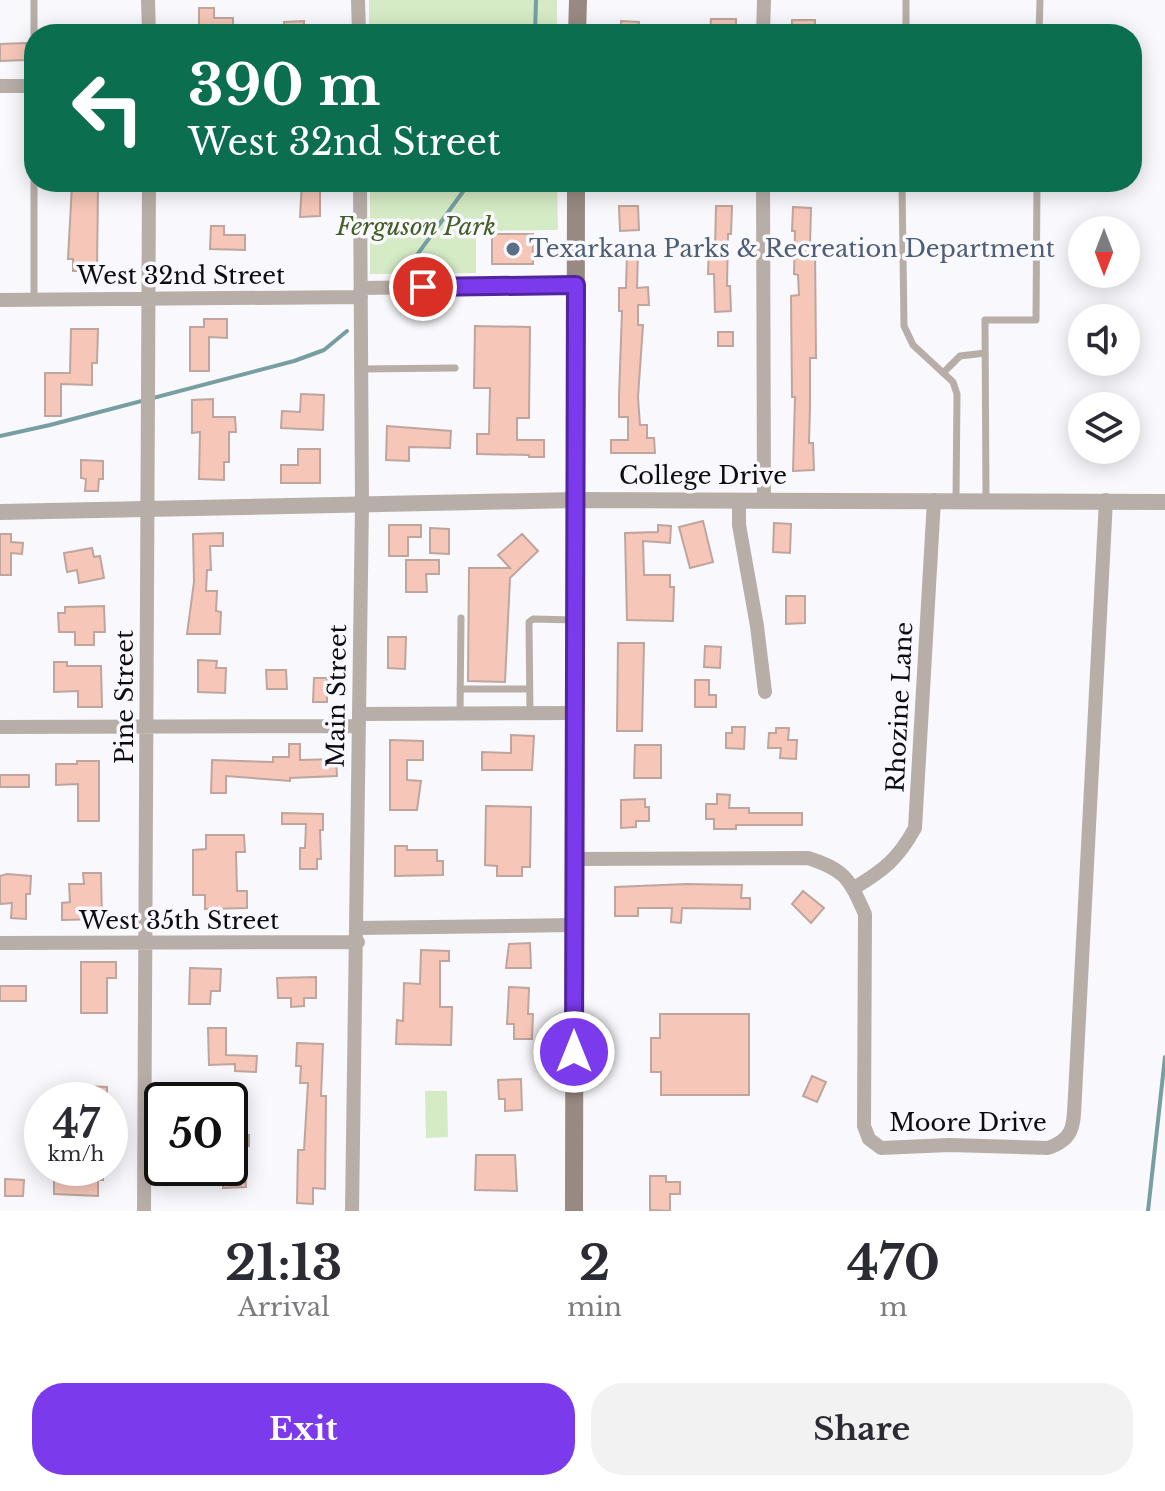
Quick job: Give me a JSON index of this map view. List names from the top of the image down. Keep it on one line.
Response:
{"streets":{"street":["West 32nd Street","College Drive","Main Street","Pine Street","Rhozine Lane","West 35th Street","Moore Drive"]},"crossings":[["West 32nd Street","Main Street"],["West 32nd Street","Pine Street"],["College Drive","Main Street"],["College Drive","Pine Street"],["College Drive","Rhozine Lane"],["College Drive","Moore Drive"],["Main Street","West 35th Street"],["Pine Street","West 35th Street"],["Rhozine Lane","Moore Drive"]],"parks":["Ferguson Park"],"places":["Texarkana Parks & Recreation Department"],"north":"bottom","page":{"turn":["390 m","West 32nd Street"],"speed":"47 km/h","limit":"50","eta":["21:13","Arrival","2","min","470","m"],"buttons":["Exit","Share"]}}
